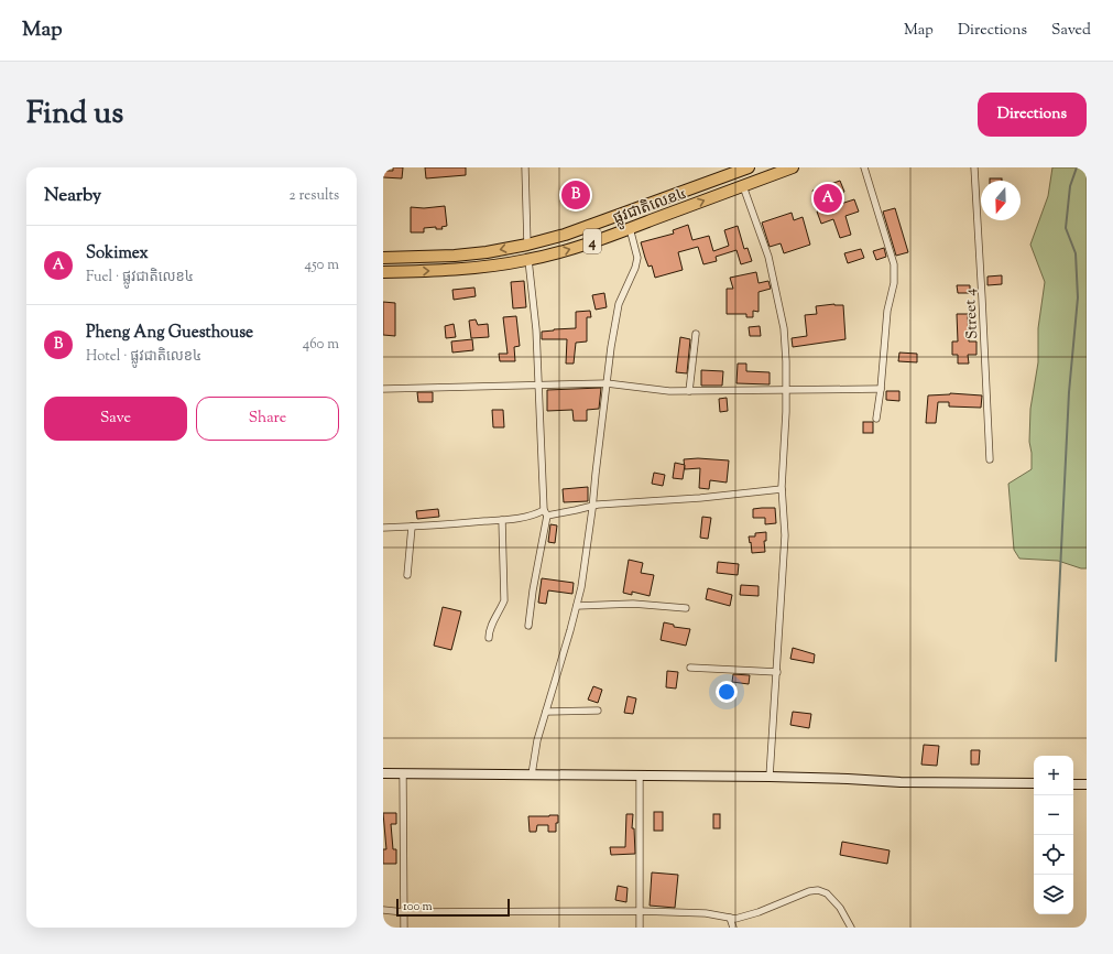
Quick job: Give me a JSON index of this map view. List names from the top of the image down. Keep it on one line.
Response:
{"streets":{"highway":["ផ្លូវជាតិលេខ៤","4"],"street":["S̄treet 4"]},"scale_bar":"100 m","north":"bottom","page":{"header":"Map","nav":["Map","Directions","Saved"],"title":"Find us","buttons":["Directions",["Save","Share"]],"heading":["Nearby","2 results"],"pins":["B","A"],"list":[{"mark":"A","name":"Sokimex","note":"Fuel · ផ្លូវជាតិលេខ៤","value":"450 m"},{"mark":"B","name":"Pheng Ang Guesthouse","note":"Hotel · ផ្លូវជាតិលេខ៤","value":"460 m"}],"map_buttons":["+","−"],"scale":"100 m"}}
